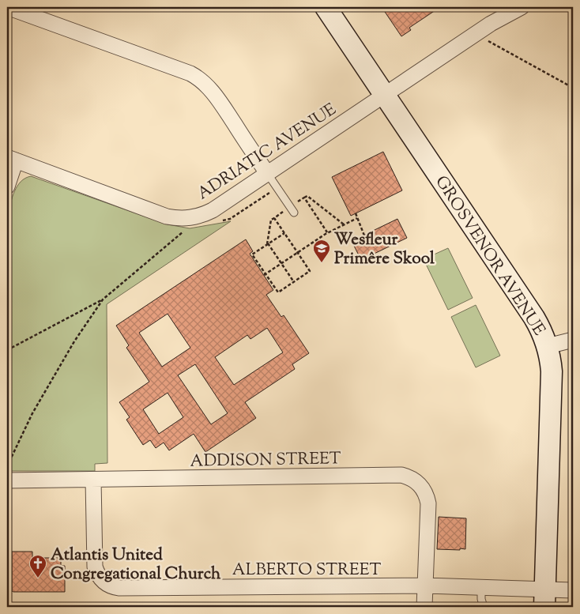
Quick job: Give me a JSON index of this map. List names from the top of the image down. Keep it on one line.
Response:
{"streets":{"street":["ADRIATIC AVENUE","GROSVENOR AVENUE","ADDISON STREET","ALBERTO STREET"]},"crossings":[["ADRIATIC AVENUE","GROSVENOR AVENUE"],["GROSVENOR AVENUE","ALBERTO STREET"],["ADDISON STREET","ALBERTO STREET"]],"places":{"school or university":["Wesfleur Primêre Skool"],"church":["Atlantis United Congregational Church"]}}
